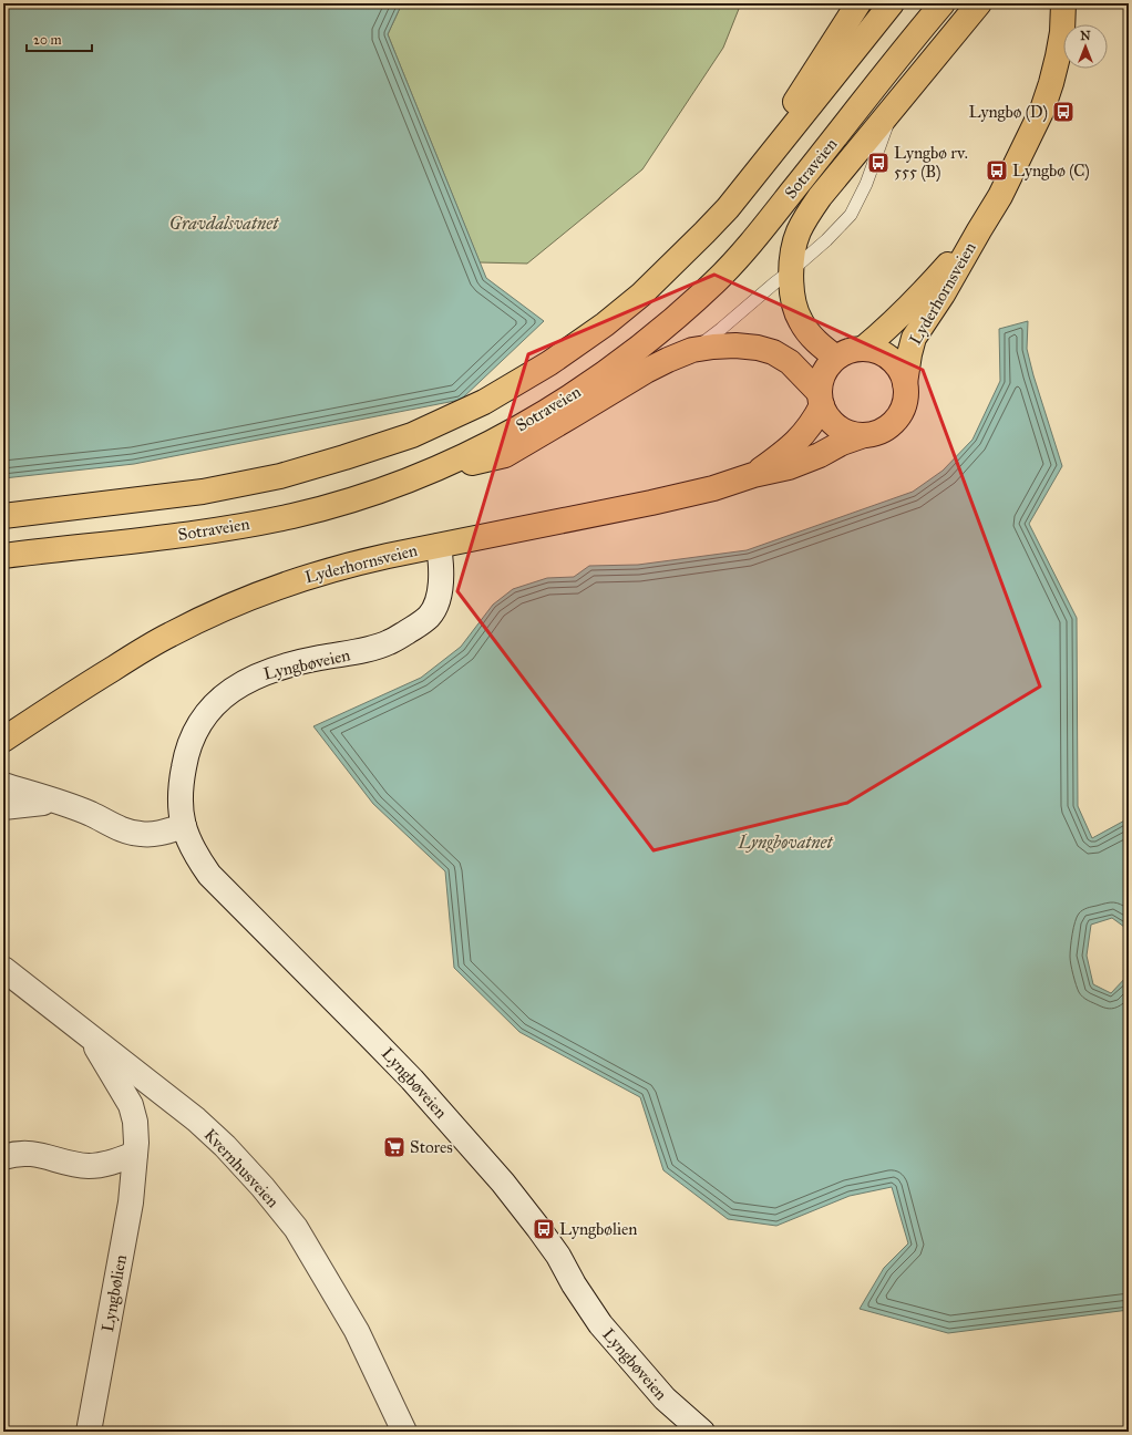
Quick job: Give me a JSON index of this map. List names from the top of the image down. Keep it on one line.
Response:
{"streets":{"main road":["Sotraveien","Lyderhornsveien"],"street":["Lyngbøveien","Kvernhusveien","Lyngbølien"]},"crossings":[["Lyderhornsveien","Lyngbøveien"],["Kvernhusveien","Lyngbølien"]],"water":["Gravdalsvatnet","Lyngbøvatnet"],"places":{"bus stop":["Lyngbø (D)","Lyngbø rv. 555 (B)","Lyngbø (C)","Lyngbølien"],"supermarket":["Stores"]},"scale_bar":"20 m","north":"top"}
